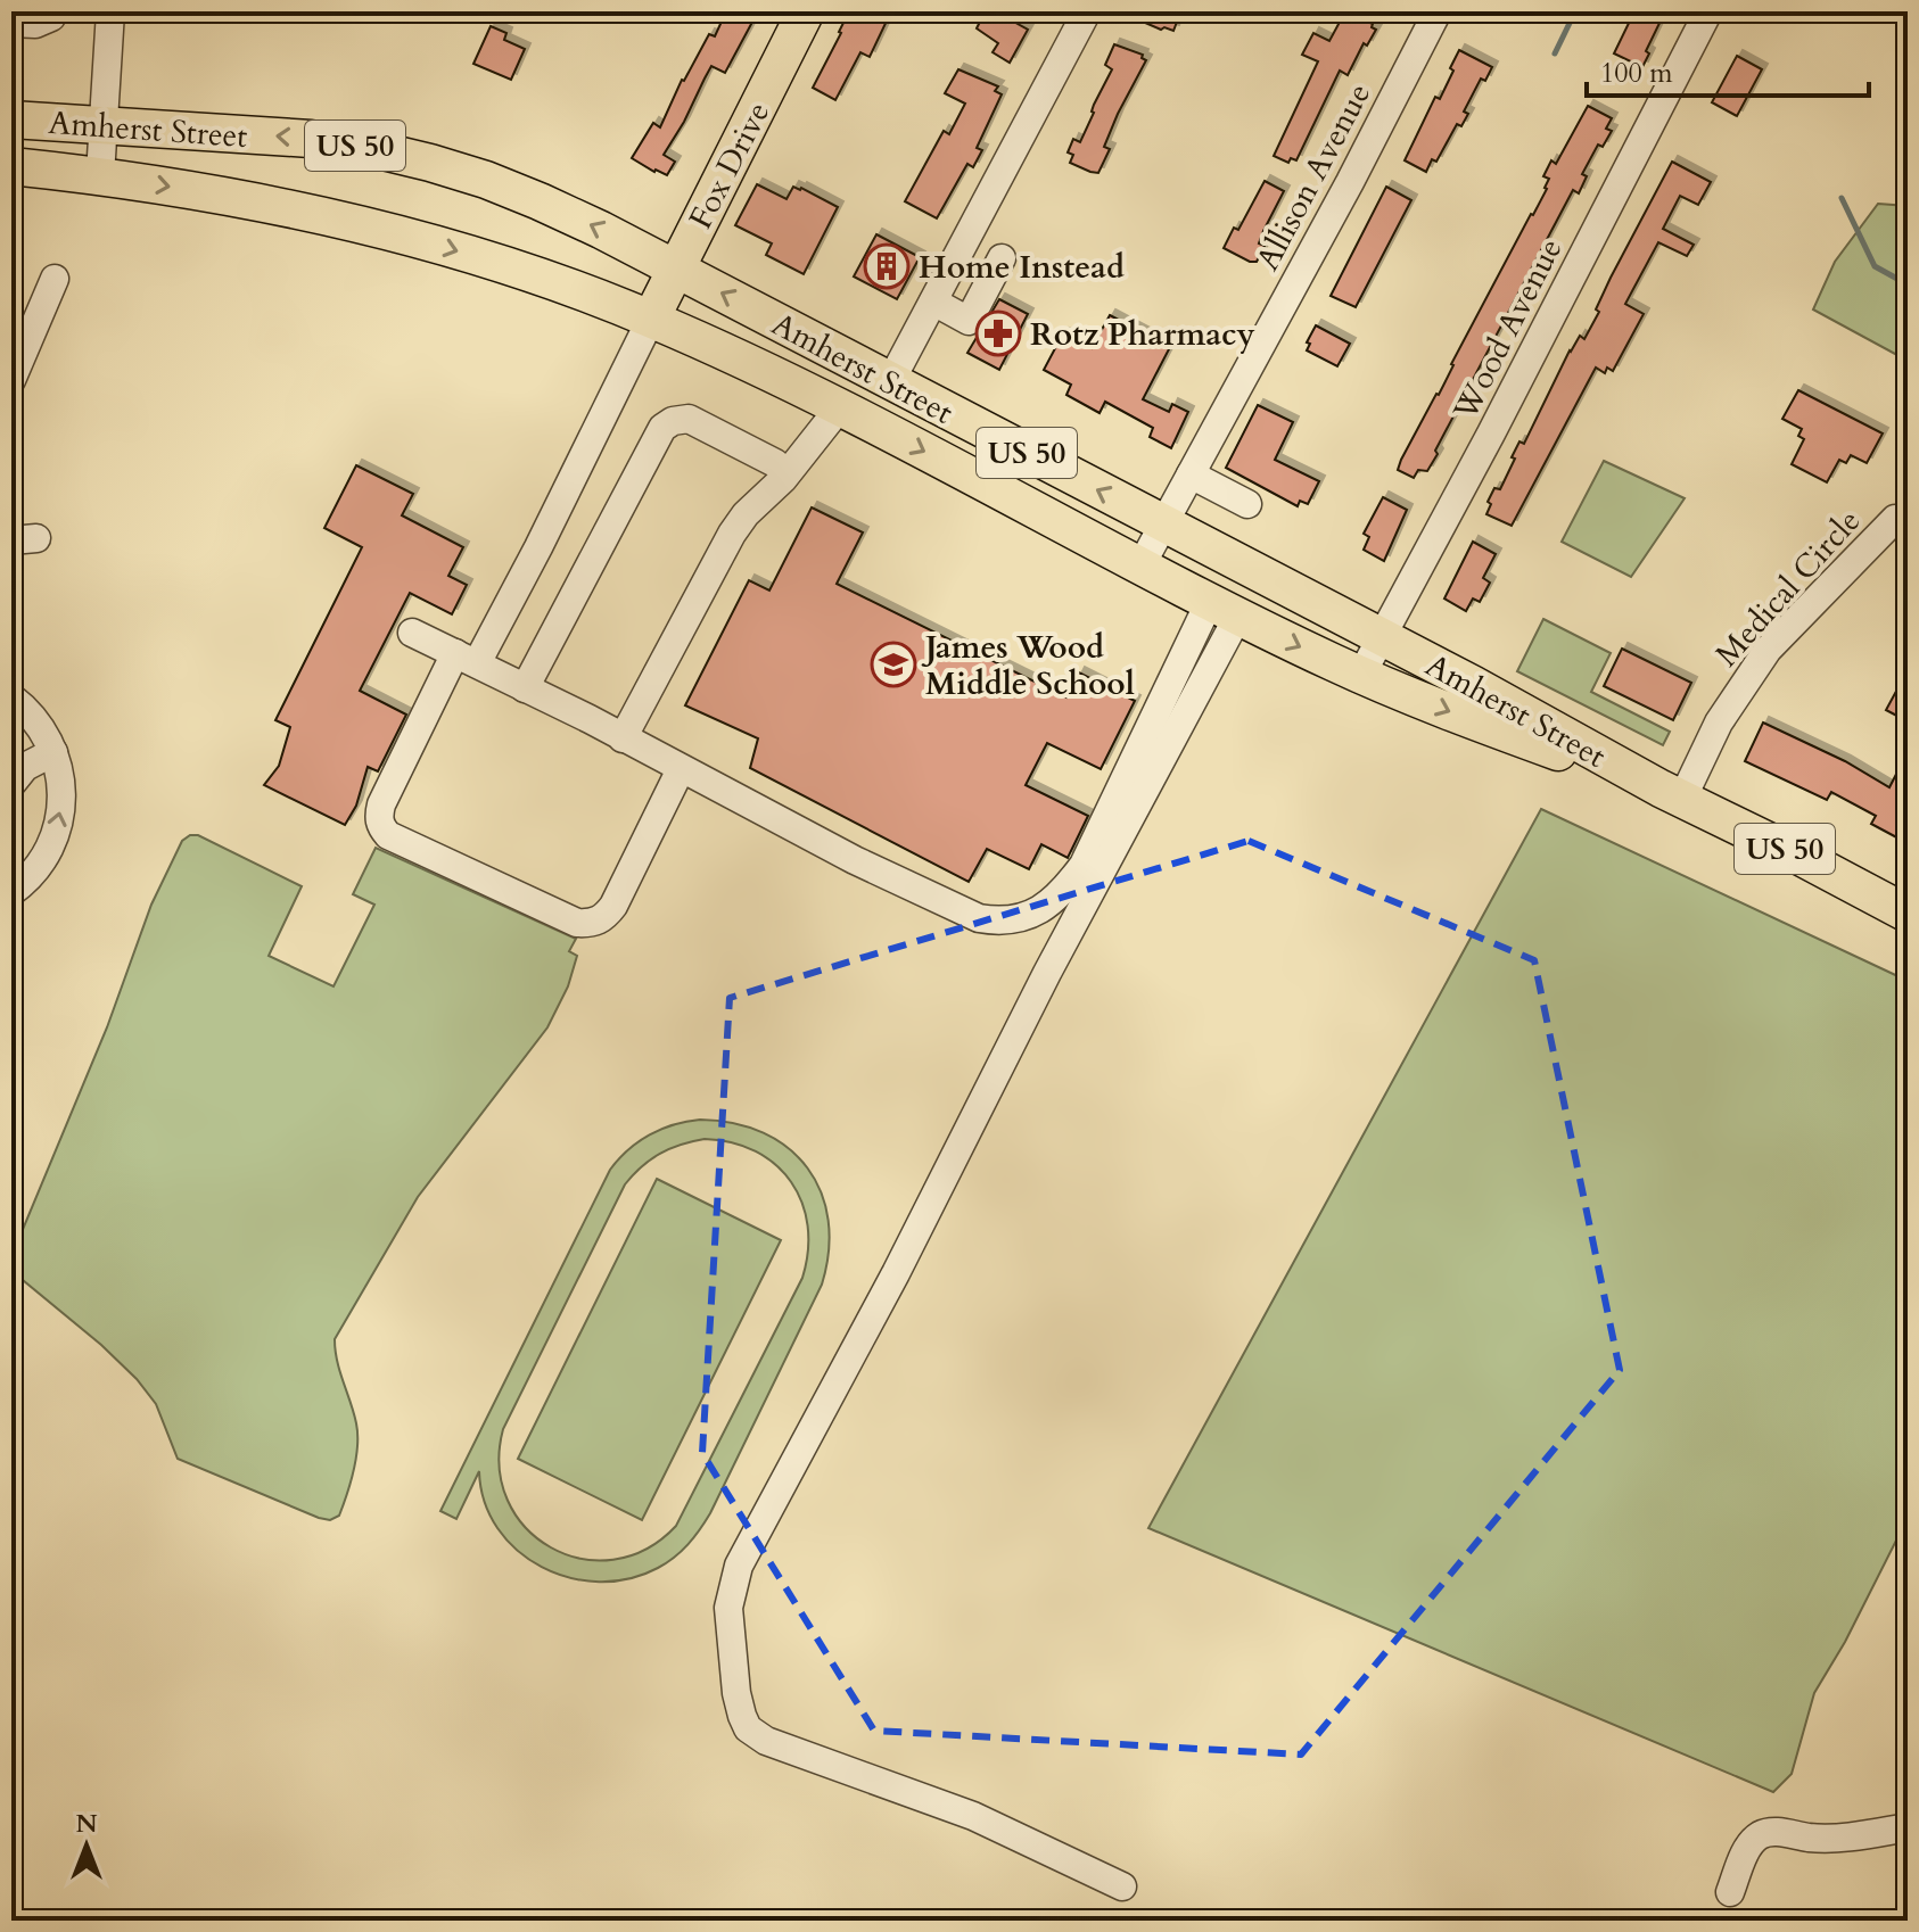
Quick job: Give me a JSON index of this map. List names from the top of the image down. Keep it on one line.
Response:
{"streets":{"main road":["Amherst Street","US 50","Fox Drive"],"street":["Allison Avenue","Wood Avenue","Medical Circle"]},"crossings":[["Amherst Street","Fox Drive"],["Amherst Street","Allison Avenue"],["Amherst Street","Wood Avenue"],["Amherst Street","Medical Circle"]],"places":{"building":["Home Instead"],"pharmacy":["Rotz Pharmacy"],"school or university":["James Wood Middle School"]},"scale_bar":"100 m","north":"top"}
